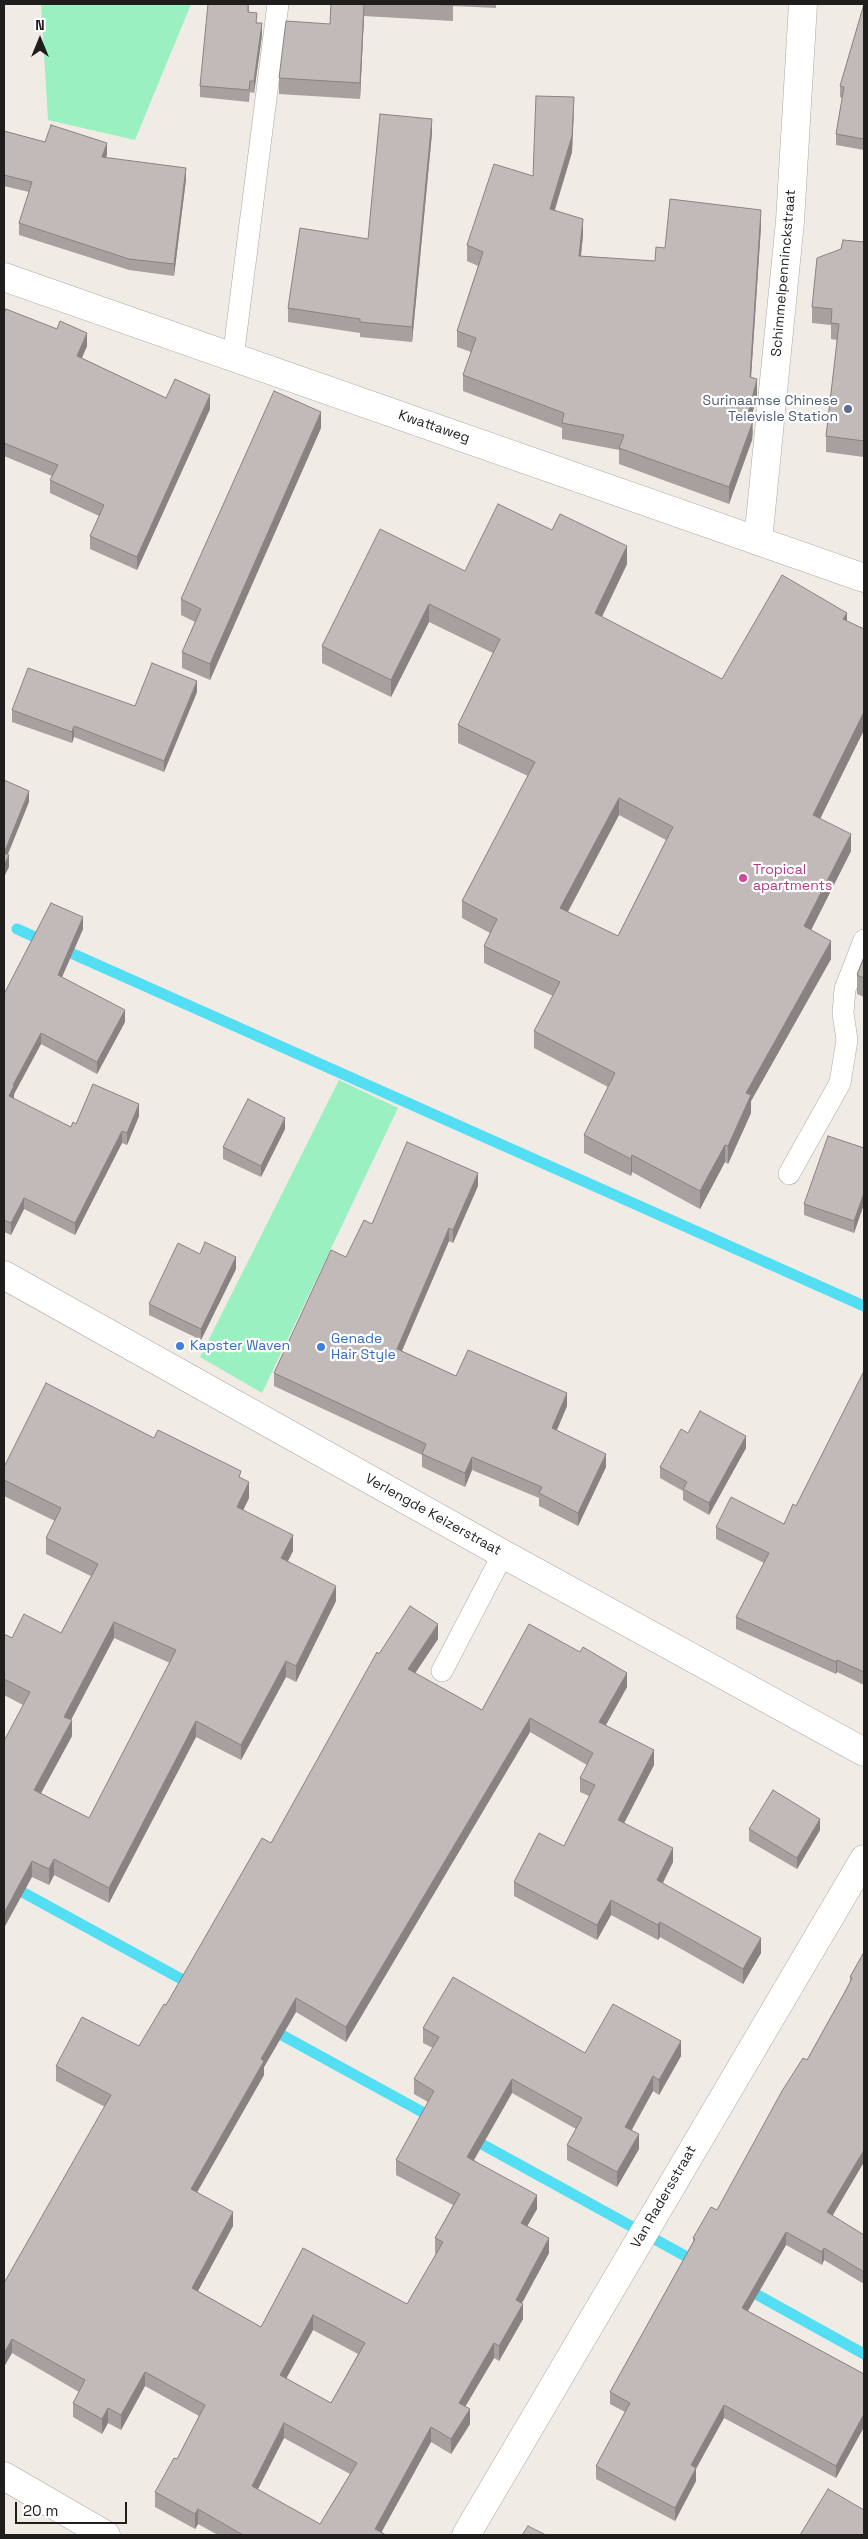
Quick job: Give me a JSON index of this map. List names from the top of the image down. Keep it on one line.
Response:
{"streets":{"main road":["Schimmelpenninckstraat","Kwattaweg","Verlengde Keizerstraat","Van Radersstraat"]},"crossings":[["Schimmelpenninckstraat","Kwattaweg"]],"places":["Surinaamse Chinese Televisle Station","Tropical apartments","Kapster Waven","Genade Hair Style"],"scale_bar":"20 m","north":"top"}
